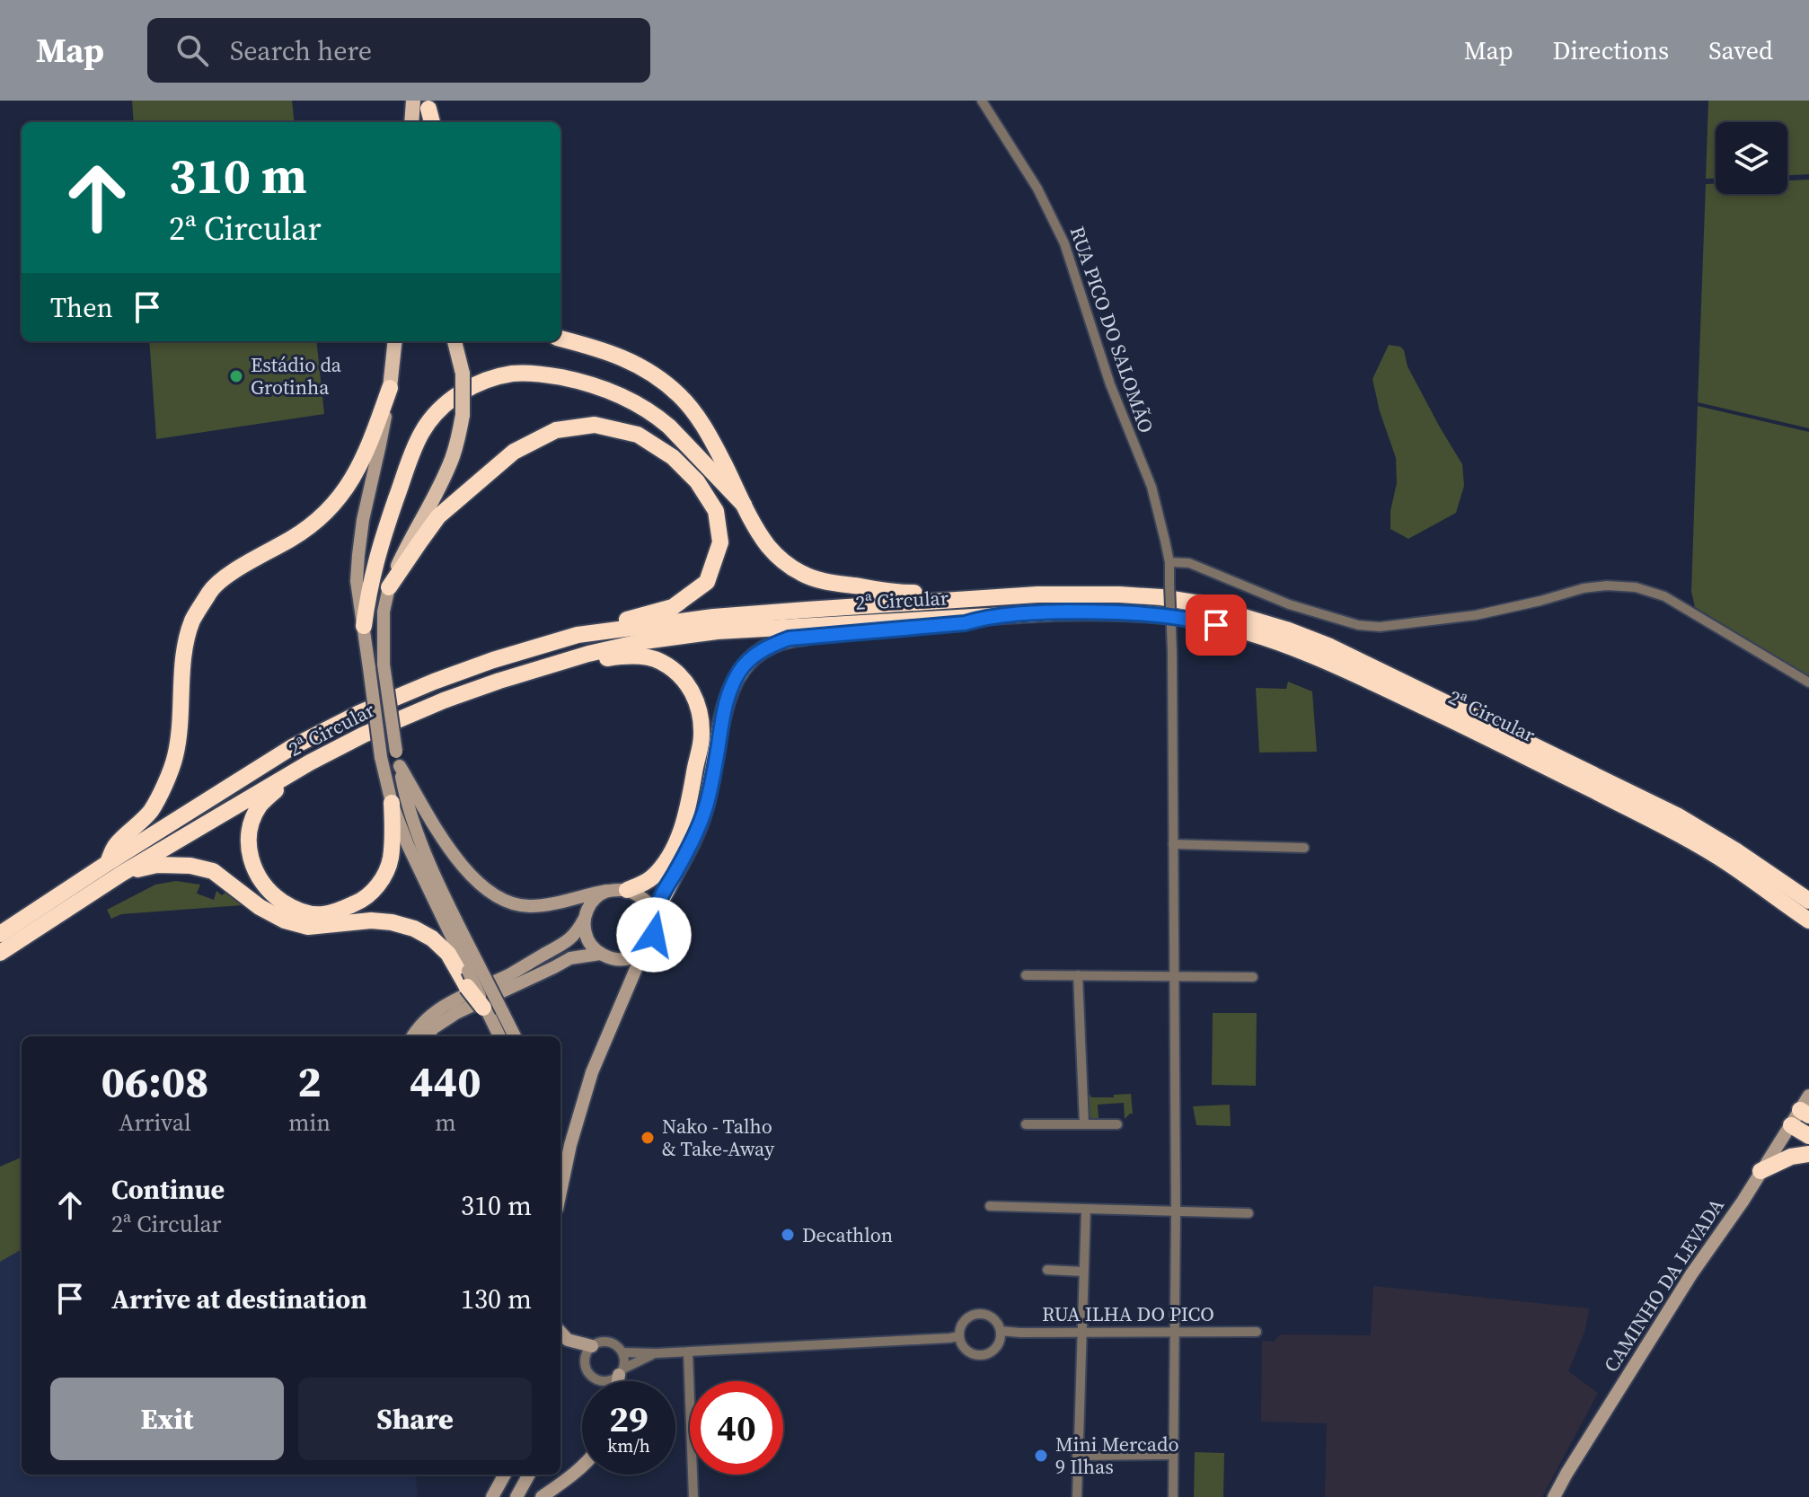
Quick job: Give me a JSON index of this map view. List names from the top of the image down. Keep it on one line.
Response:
{"streets":{"highway":["2ª Circular"],"main road":["CAMINHO DA LEVADA"],"street":["RUA PICO DO SALOMÃO","RUA ILHA DO PICO"]},"crossings":[["RUA PICO DO SALOMÃO","RUA ILHA DO PICO"]],"places":["Estádio da Grotinha","Nako - Talho & Take-Away","Decathlon","Mini Mercado 9 Ilhas"],"page":{"header":"Map","search":"Search here","nav":["Map","Directions","Saved"],"turn":["310 m","2ª Circular"],"then":"Then","eta":["06:08","Arrival","2","min","440","m"],"list":[{"name":"Continue","note":"2ª Circular","value":"310 m"},{"name":"Arrive at destination","value":"130 m"}],"buttons":["Exit","Share"],"speed":"29 km/h","limit":"40"}}
